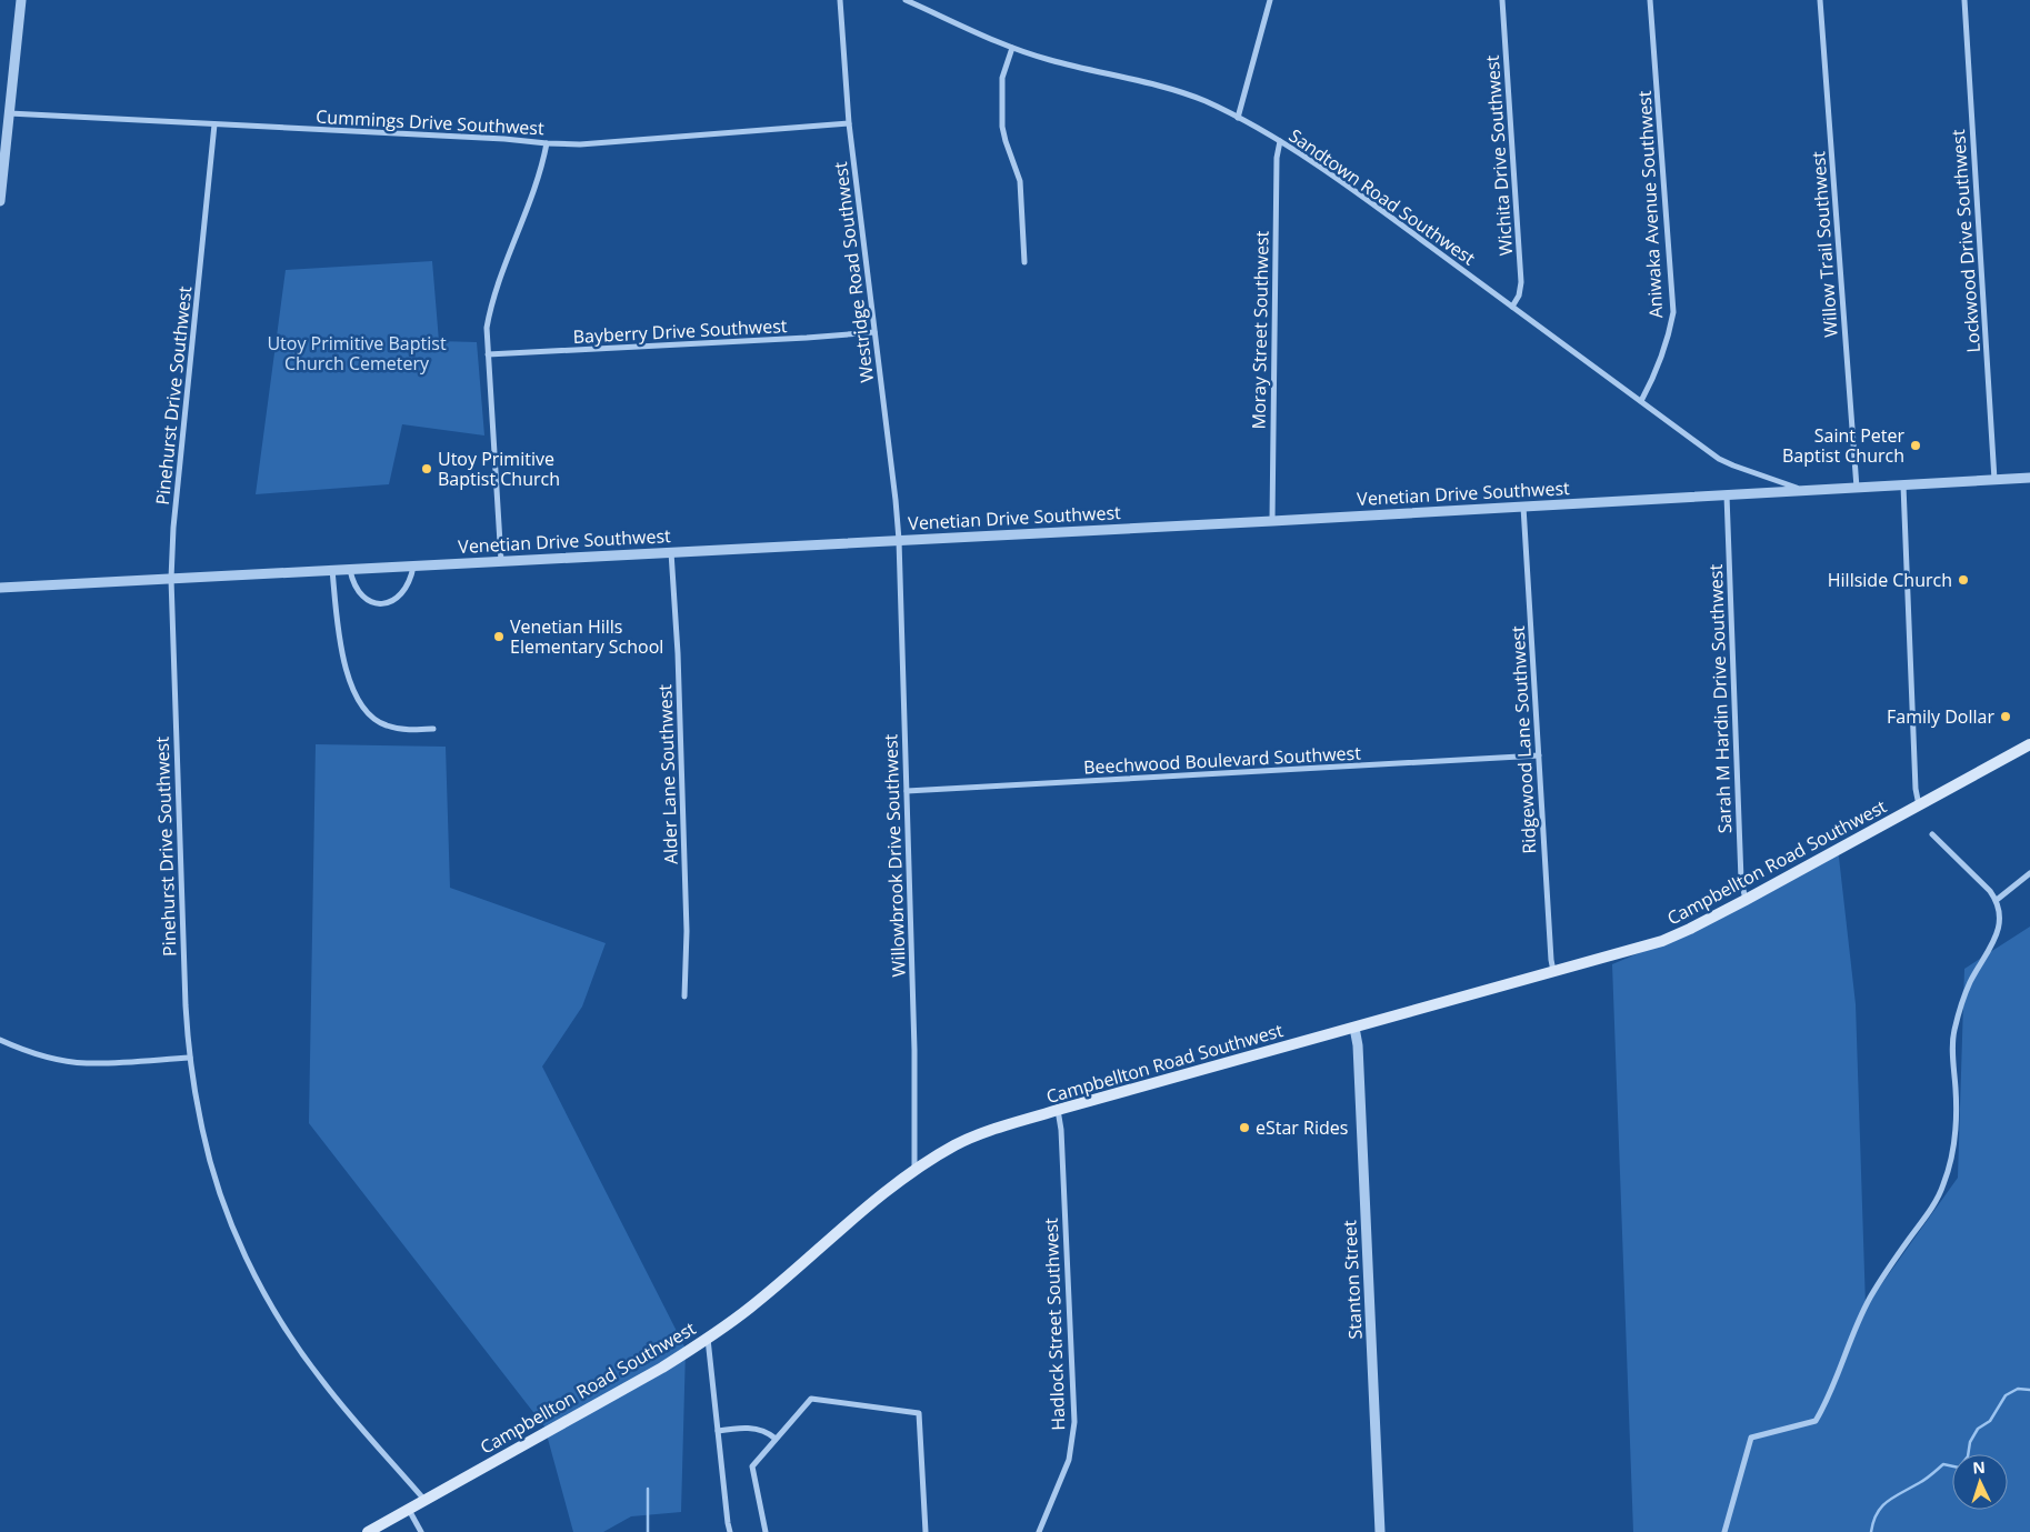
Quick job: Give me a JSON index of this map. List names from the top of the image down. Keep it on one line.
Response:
{"streets":{"main road":["Campbellton Road Southwest"],"street":["Cummings Drive Southwest","Wichita Drive Southwest","Sandtown Road Southwest","Aniwaka Avenue Southwest","Lockwood Drive Southwest","Willow Trail Southwest","Westridge Road Southwest","Moray Street Southwest","Bayberry Drive Southwest","Pinehurst Drive Southwest","Venetian Drive Southwest","Sarah M Hardin Drive Southwest","Ridgewood Lane Southwest","Beechwood Boulevard Southwest","Alder Lane Southwest","Willowbrook Drive Southwest","Stanton Street","Hadlock Street Southwest"]},"crossings":[["Cummings Drive Southwest","Westridge Road Southwest"],["Cummings Drive Southwest","Pinehurst Drive Southwest"],["Wichita Drive Southwest","Sandtown Road Southwest"],["Sandtown Road Southwest","Aniwaka Avenue Southwest"],["Sandtown Road Southwest","Moray Street Southwest"],["Sandtown Road Southwest","Venetian Drive Southwest"],["Lockwood Drive Southwest","Venetian Drive Southwest"],["Willow Trail Southwest","Venetian Drive Southwest"],["Westridge Road Southwest","Bayberry Drive Southwest"],["Westridge Road Southwest","Venetian Drive Southwest"],["Westridge Road Southwest","Willowbrook Drive Southwest"],["Moray Street Southwest","Venetian Drive Southwest"],["Pinehurst Drive Southwest","Venetian Drive Southwest"],["Pinehurst Drive Southwest","Campbellton Road Southwest"],["Venetian Drive Southwest","Sarah M Hardin Drive Southwest"],["Venetian Drive Southwest","Ridgewood Lane Southwest"],["Venetian Drive Southwest","Alder Lane Southwest"],["Venetian Drive Southwest","Willowbrook Drive Southwest"],["Sarah M Hardin Drive Southwest","Campbellton Road Southwest"],["Ridgewood Lane Southwest","Beechwood Boulevard Southwest"],["Ridgewood Lane Southwest","Campbellton Road Southwest"],["Beechwood Boulevard Southwest","Willowbrook Drive Southwest"],["Willowbrook Drive Southwest","Campbellton Road Southwest"],["Campbellton Road Southwest","Stanton Street"],["Campbellton Road Southwest","Hadlock Street Southwest"]],"parks":["Utoy Primitive Baptist Church Cemetery"],"places":["Saint Peter Baptist Church","Utoy Primitive Baptist Church","Hillside Church","Venetian Hills Elementary School","Family Dollar","eStar Rides"],"north":"top"}
